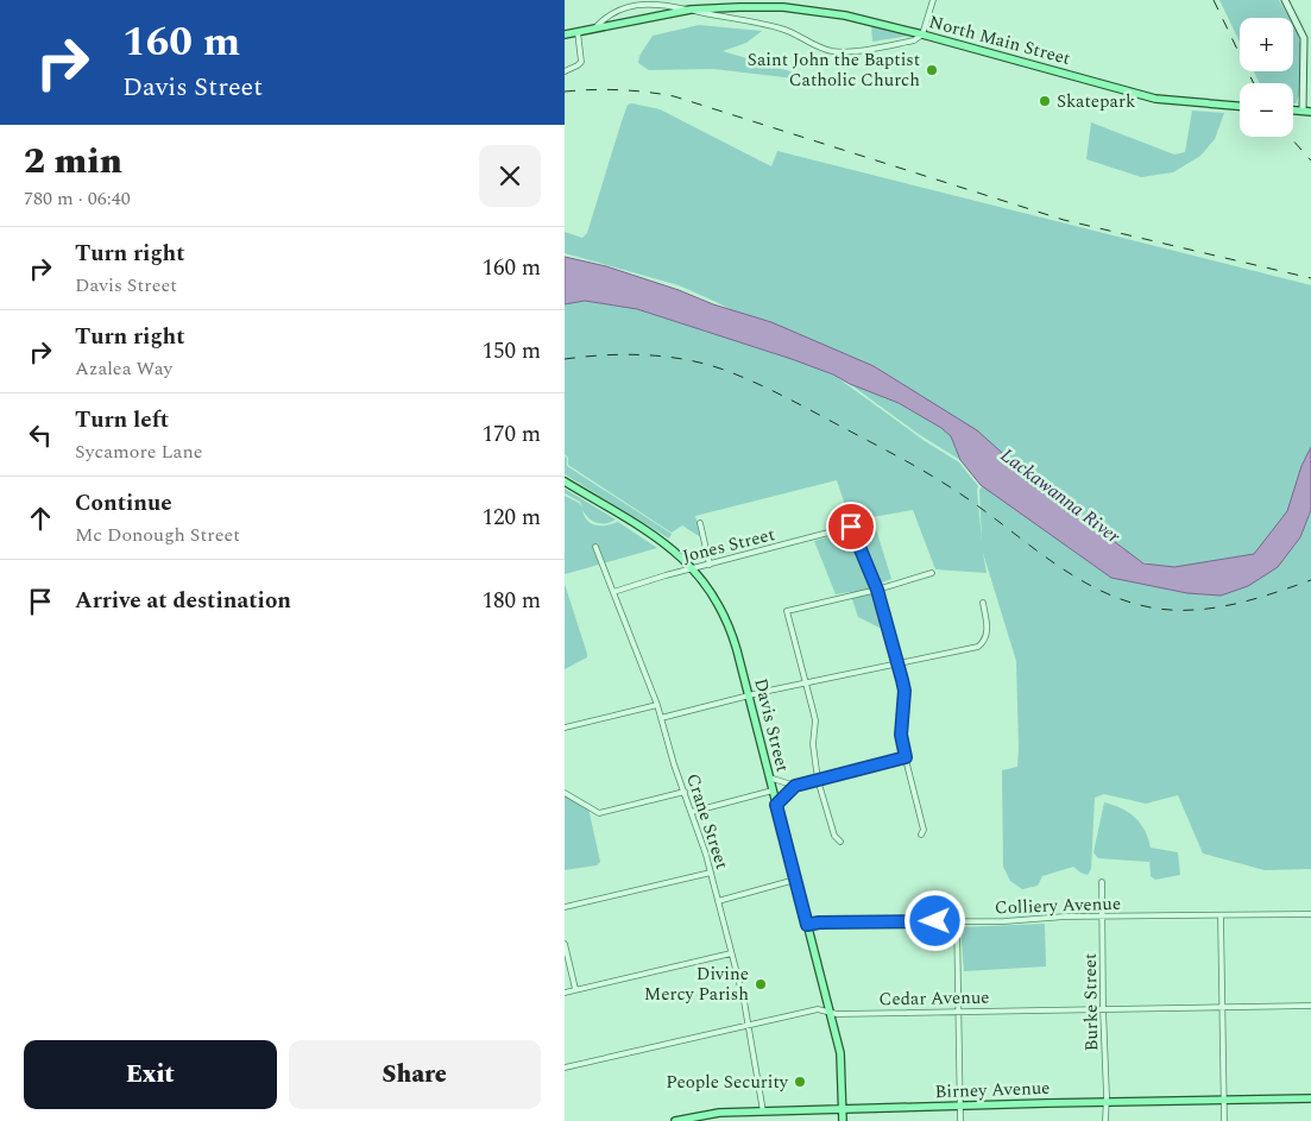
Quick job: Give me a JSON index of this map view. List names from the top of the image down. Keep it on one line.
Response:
{"streets":{"main road":["North Main Street","Davis Street","Birney Avenue"],"street":["Jones Street","Crane Street","Colliery Avenue","Cedar Avenue","Burke Street"]},"crossings":[["Jones Street","Davis Street"],["Jones Street","Crane Street"],["Davis Street","Colliery Avenue"],["Davis Street","Cedar Avenue"],["Davis Street","Birney Avenue"],["Crane Street","Cedar Avenue"],["Crane Street","Birney Avenue"],["Colliery Avenue","Burke Street"],["Cedar Avenue","Burke Street"],["Burke Street","Birney Avenue"]],"water":["Lackawanna River"],"places":["Saint John the Baptist Catholic Church","Skatepark","Divine Mercy Parish","People Security"],"page":{"turn":["160 m","Davis Street"],"map_buttons":["+","−"],"heading":["2 min","780 m · 06:40"],"list":[{"name":"Turn right","note":"Davis Street","value":"160 m"},{"name":"Turn right","note":"Azalea Way","value":"150 m"},{"name":"Turn left","note":"Sycamore Lane","value":"170 m"},{"name":"Continue","note":"Mc Donough Street","value":"120 m"},{"name":"Arrive at destination","value":"180 m"}],"buttons":["Exit","Share"]}}
